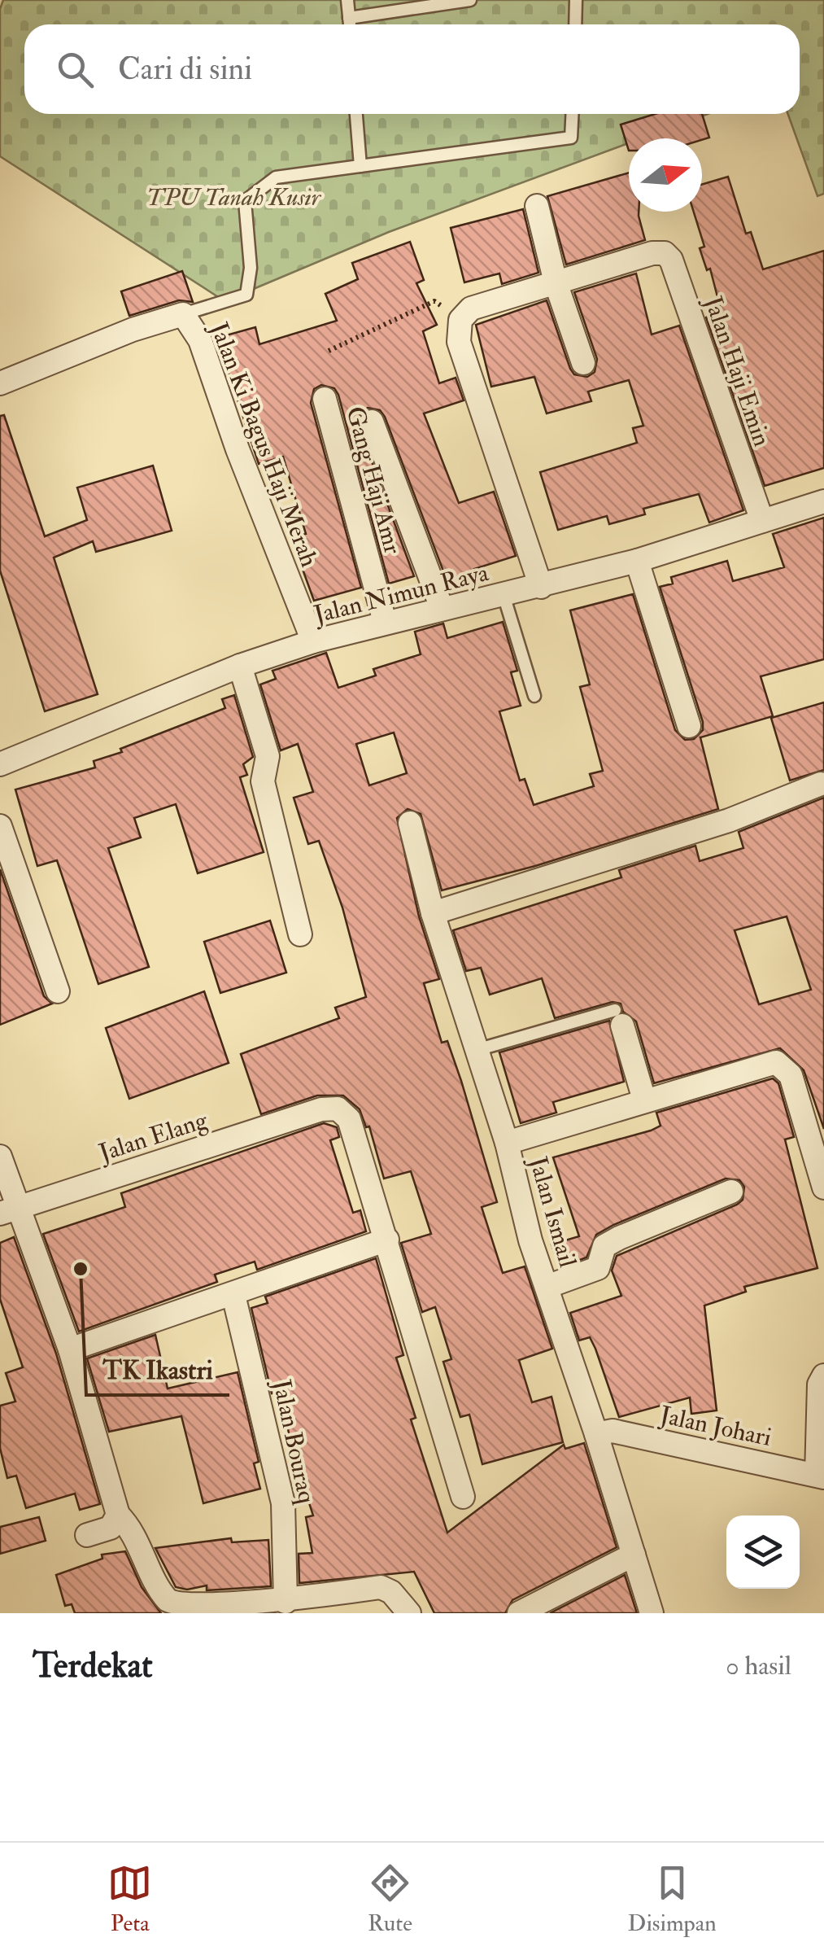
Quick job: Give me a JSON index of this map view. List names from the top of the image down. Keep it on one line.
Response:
{"streets":{"street":["Jalan Haji Emin","Jalan Ki Bagus Haji Merah","Gang Haji Amr","Jalan Nimun Raya","Jalan Elang","Jalan Ismail","Jalan Johari","Jalan Bouraq"]},"crossings":[["Jalan Haji Emin","Jalan Nimun Raya"],["Jalan Ki Bagus Haji Merah","Jalan Nimun Raya"],["Gang Haji Amr","Jalan Nimun Raya"],["Jalan Ismail","Jalan Johari"]],"parks":["TPU Tanah Kusir"],"places":["TK Ikastri"],"north":"right","page":{"search":"Cari di sini","heading":["Terdekat","0 hasil"],"nav":["Peta","Rute","Disimpan"]}}
